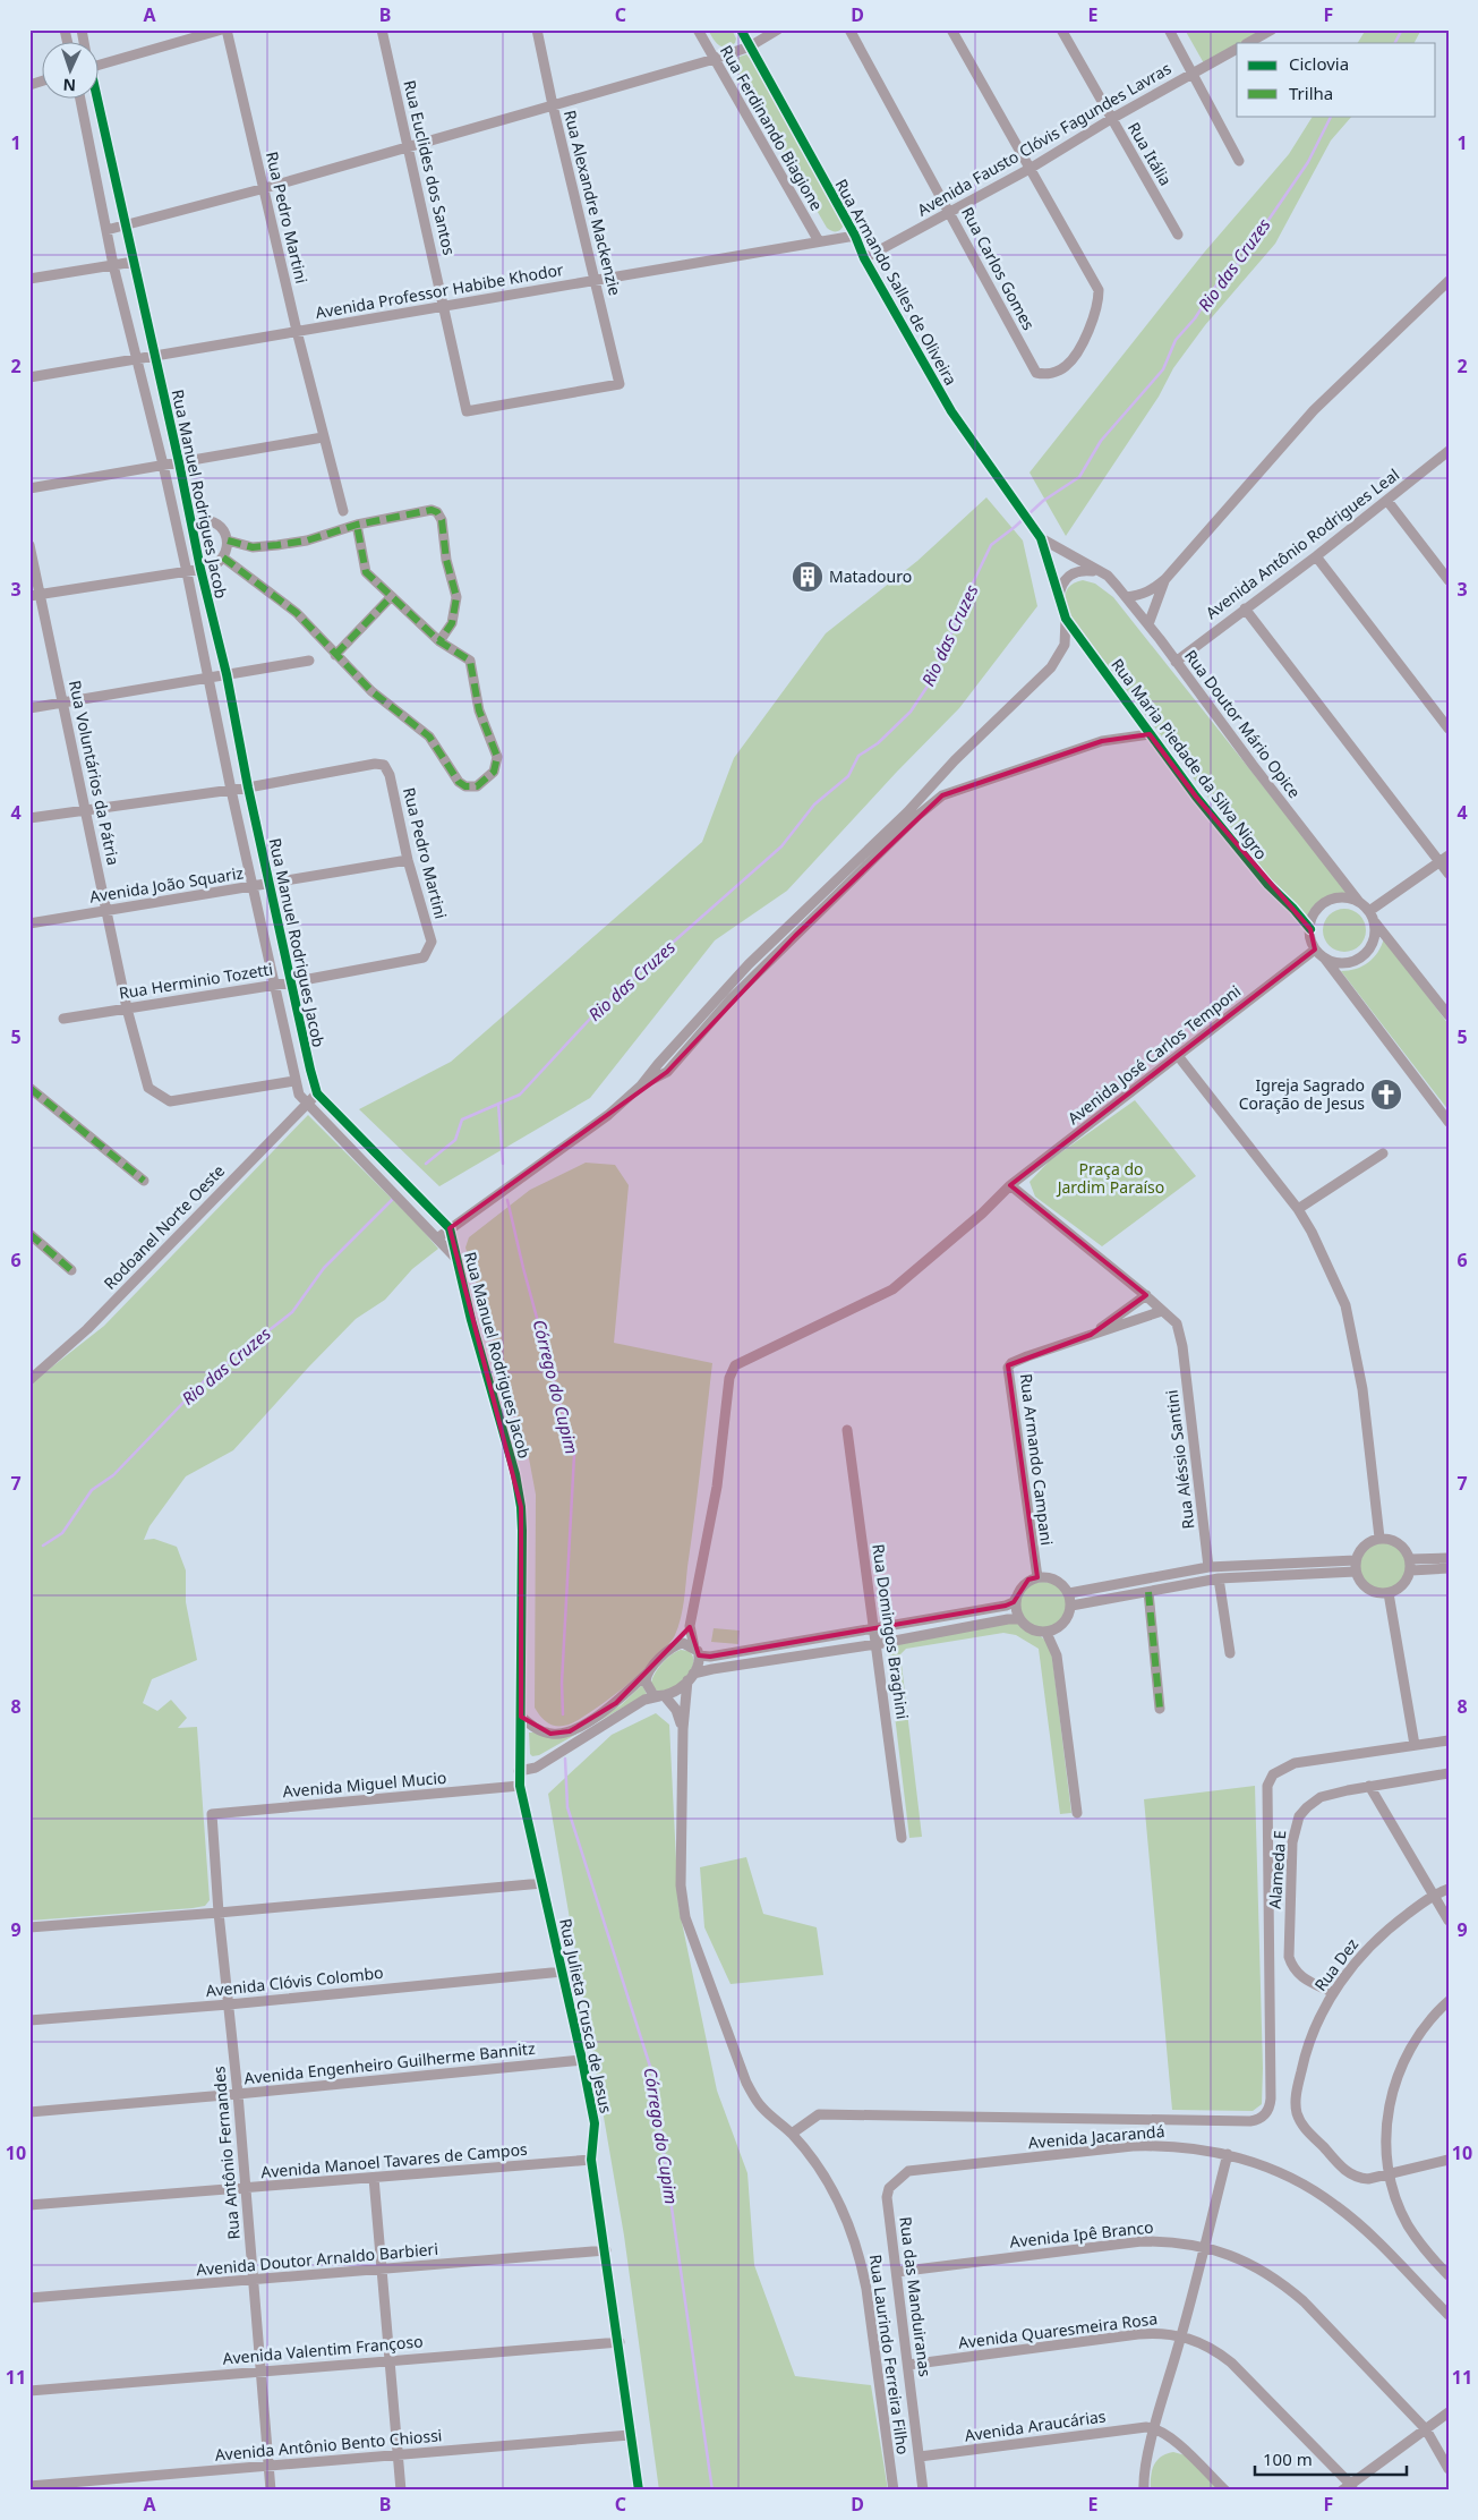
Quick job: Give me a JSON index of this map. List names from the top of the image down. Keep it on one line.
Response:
{"streets":{"street":["Rua Ferdinando Biagione","Avenida Fausto Clóvis Fagundes Lavras","Rua Itália","Rua Euclides dos Santos","Rua Alexandre Mackenzie","Rua Pedro Martini","Rua Carlos Gomes","Rua Armando Salles de Oliveira","Avenida Professor Habibe Khodor","Rua Manuel Rodrigues Jacob","Avenida Antônio Rodrigues Leal","Rua Doutor Mário Opice","Rua Maria Piedade da Silva Nigro","Rua Voluntários da Pátria","Avenida João Squariz","Rua Herminio Tozetti","Avenida José Carlos Temponi","Rodoanel Norte Oeste","Rua Armando Campani","Rua Aléssio Santini","Rua Domingos Braghini","Avenida Miguel Mucio","Alameda E","Rua Dez","Avenida Clóvis Colombo","Rua Julieta Crusca de Jesus","Avenida Engenheiro Guilherme Bannitz","Avenida Jacarandá","Rua Antônio Fernandes","Avenida Manoel Tavares de Campos","Avenida Ipê Branco","Avenida Doutor Arnaldo Barbieri","Rua das Manduiranas","Avenida Quaresmeira Rosa","Avenida Valentim Françoso","Rua Laurindo Ferreira Filho","Avenida Araucárias","Avenida Antônio Bento Chiossi"]},"crossings":[["Rua Ferdinando Biagione","Avenida Professor Habibe Khodor"],["Avenida Fausto Clóvis Fagundes Lavras","Rua Itália"],["Avenida Fausto Clóvis Fagundes Lavras","Rua Carlos Gomes"],["Avenida Fausto Clóvis Fagundes Lavras","Rua Armando Salles de Oliveira"],["Rua Euclides dos Santos","Rua Alexandre Mackenzie"],["Rua Euclides dos Santos","Avenida Professor Habibe Khodor"],["Rua Alexandre Mackenzie","Avenida Professor Habibe Khodor"],["Rua Pedro Martini","Avenida Professor Habibe Khodor"],["Rua Pedro Martini","Rua Manuel Rodrigues Jacob"],["Rua Pedro Martini","Avenida João Squariz"],["Rua Pedro Martini","Rua Herminio Tozetti"],["Rua Armando Salles de Oliveira","Avenida Professor Habibe Khodor"],["Rua Armando Salles de Oliveira","Rua Doutor Mário Opice"],["Rua Armando Salles de Oliveira","Rua Maria Piedade da Silva Nigro"],["Avenida Professor Habibe Khodor","Rua Manuel Rodrigues Jacob"],["Rua Manuel Rodrigues Jacob","Rua Voluntários da Pátria"],["Rua Manuel Rodrigues Jacob","Avenida João Squariz"],["Rua Manuel Rodrigues Jacob","Rua Herminio Tozetti"],["Rua Manuel Rodrigues Jacob","Rodoanel Norte Oeste"],["Rua Manuel Rodrigues Jacob","Avenida Miguel Mucio"],["Rua Manuel Rodrigues Jacob","Rua Julieta Crusca de Jesus"],["Avenida Antônio Rodrigues Leal","Rua Doutor Mário Opice"],["Rua Doutor Mário Opice","Rua Maria Piedade da Silva Nigro"],["Rua Doutor Mário Opice","Avenida José Carlos Temponi"],["Rua Maria Piedade da Silva Nigro","Avenida José Carlos Temponi"],["Rua Voluntários da Pátria","Avenida João Squariz"],["Rua Voluntários da Pátria","Rua Herminio Tozetti"],["Avenida José Carlos Temponi","Rua Aléssio Santini"],["Rua Armando Campani","Rua Aléssio Santini"],["Avenida Miguel Mucio","Rua Julieta Crusca de Jesus"],["Avenida Miguel Mucio","Rua Antônio Fernandes"],["Alameda E","Rua Dez"],["Avenida Clóvis Colombo","Rua Julieta Crusca de Jesus"],["Avenida Clóvis Colombo","Rua Antônio Fernandes"],["Rua Julieta Crusca de Jesus","Avenida Engenheiro Guilherme Bannitz"],["Rua Julieta Crusca de Jesus","Avenida Manoel Tavares de Campos"],["Rua Julieta Crusca de Jesus","Avenida Doutor Arnaldo Barbieri"],["Rua Julieta Crusca de Jesus","Avenida Valentim Françoso"],["Rua Julieta Crusca de Jesus","Avenida Antônio Bento Chiossi"],["Avenida Engenheiro Guilherme Bannitz","Rua Antônio Fernandes"],["Avenida Jacarandá","Rua das Manduiranas"],["Rua Antônio Fernandes","Avenida Manoel Tavares de Campos"],["Rua Antônio Fernandes","Avenida Doutor Arnaldo Barbieri"],["Rua Antônio Fernandes","Avenida Valentim Françoso"],["Rua Antônio Fernandes","Avenida Antônio Bento Chiossi"],["Avenida Ipê Branco","Rua das Manduiranas"],["Rua das Manduiranas","Avenida Quaresmeira Rosa"],["Rua das Manduiranas","Avenida Araucárias"]],"water":["Rio das Cruzes","Córrego do Cupim"],"parks":["Praça do Jardim Paraíso"],"places":{"building":["Matadouro"],"church":["Igreja Sagrado Coração de Jesus"]},"legend":["Ciclovia","Trilha"],"scale_bar":"100 m","north":"bottom","grid":{"columns":["A","B","C","D","E","F"],"rows":["1","2","3","4","5","6","7","8","9","10","11"]}}
